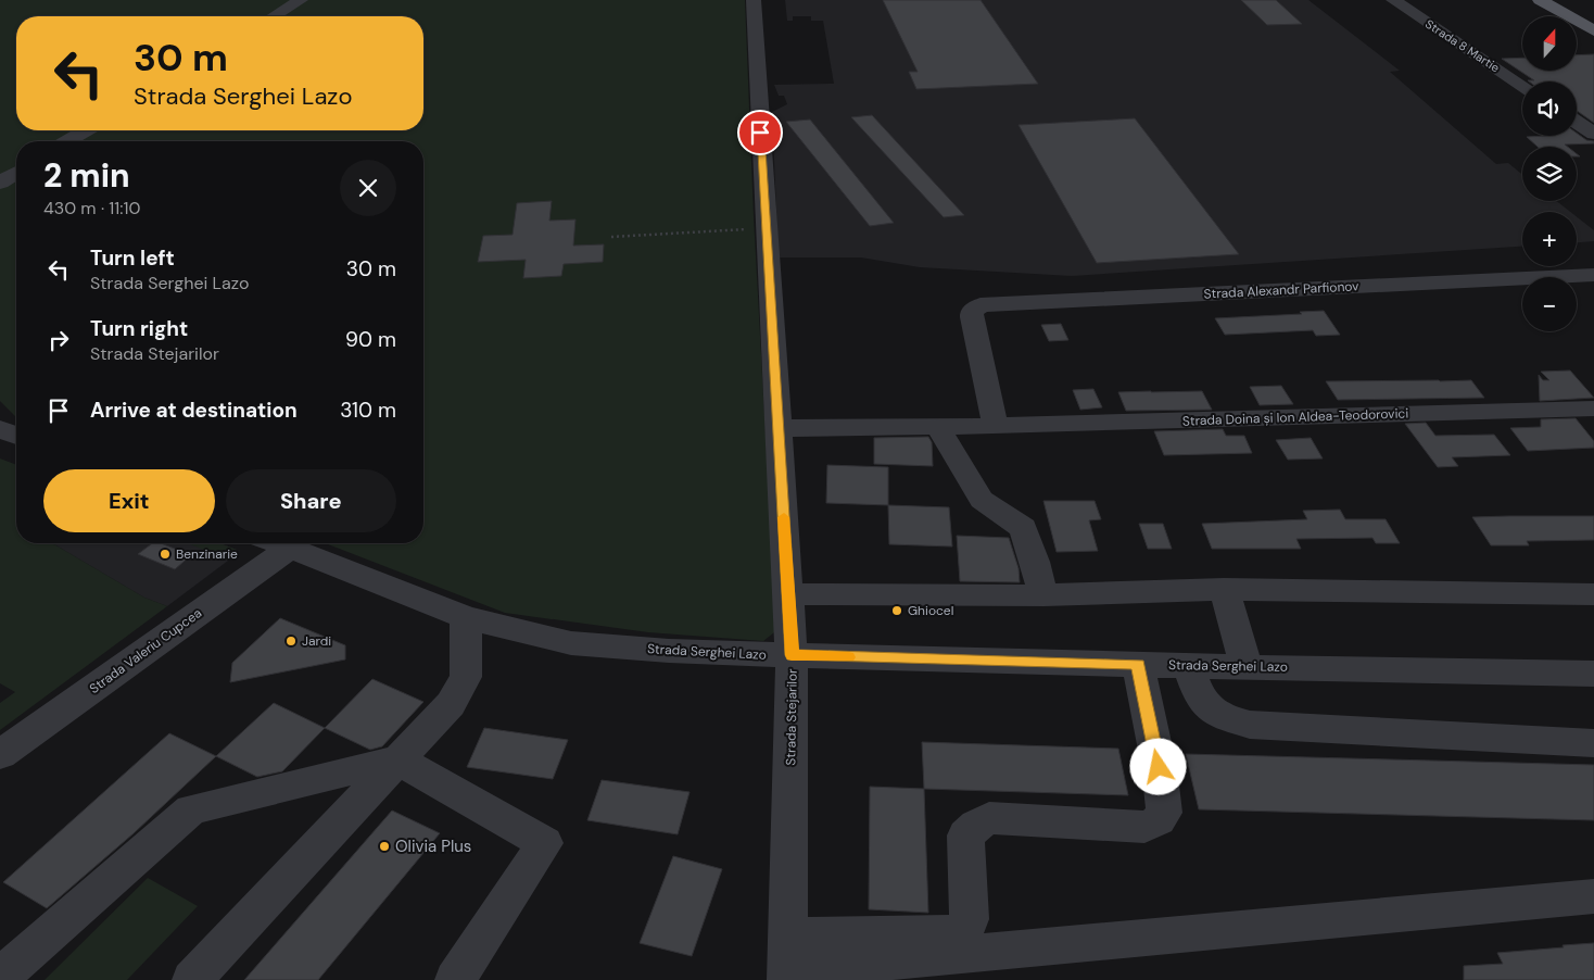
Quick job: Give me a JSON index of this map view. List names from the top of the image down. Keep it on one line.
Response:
{"streets":{"street":["Strada 8 Martie","Strada Alexandr Parfionov","Strada Doina și Ion Aldea-Teodorovici","Strada Valeriu Cupcea","Strada Serghei Lazo","Strada Stejarilor"]},"crossings":[["Strada Alexandr Parfionov","Strada Doina și Ion Aldea-Teodorovici"],["Strada Doina și Ion Aldea-Teodorovici","Strada Stejarilor"],["Strada Valeriu Cupcea","Strada Serghei Lazo"],["Strada Serghei Lazo","Strada Stejarilor"]],"places":["Benzinarie","Ghiocel","Jardi","Olivia Plus"],"north":"top","page":{"map_buttons":["+","−"],"turn":["30 m","Strada Serghei Lazo"],"heading":["2 min","430 m · 11:10"],"list":[{"name":"Turn left","note":"Strada Serghei Lazo","value":"30 m"},{"name":"Turn right","note":"Strada Stejarilor","value":"90 m"},{"name":"Arrive at destination","value":"310 m"}],"buttons":["Exit","Share"]}}
